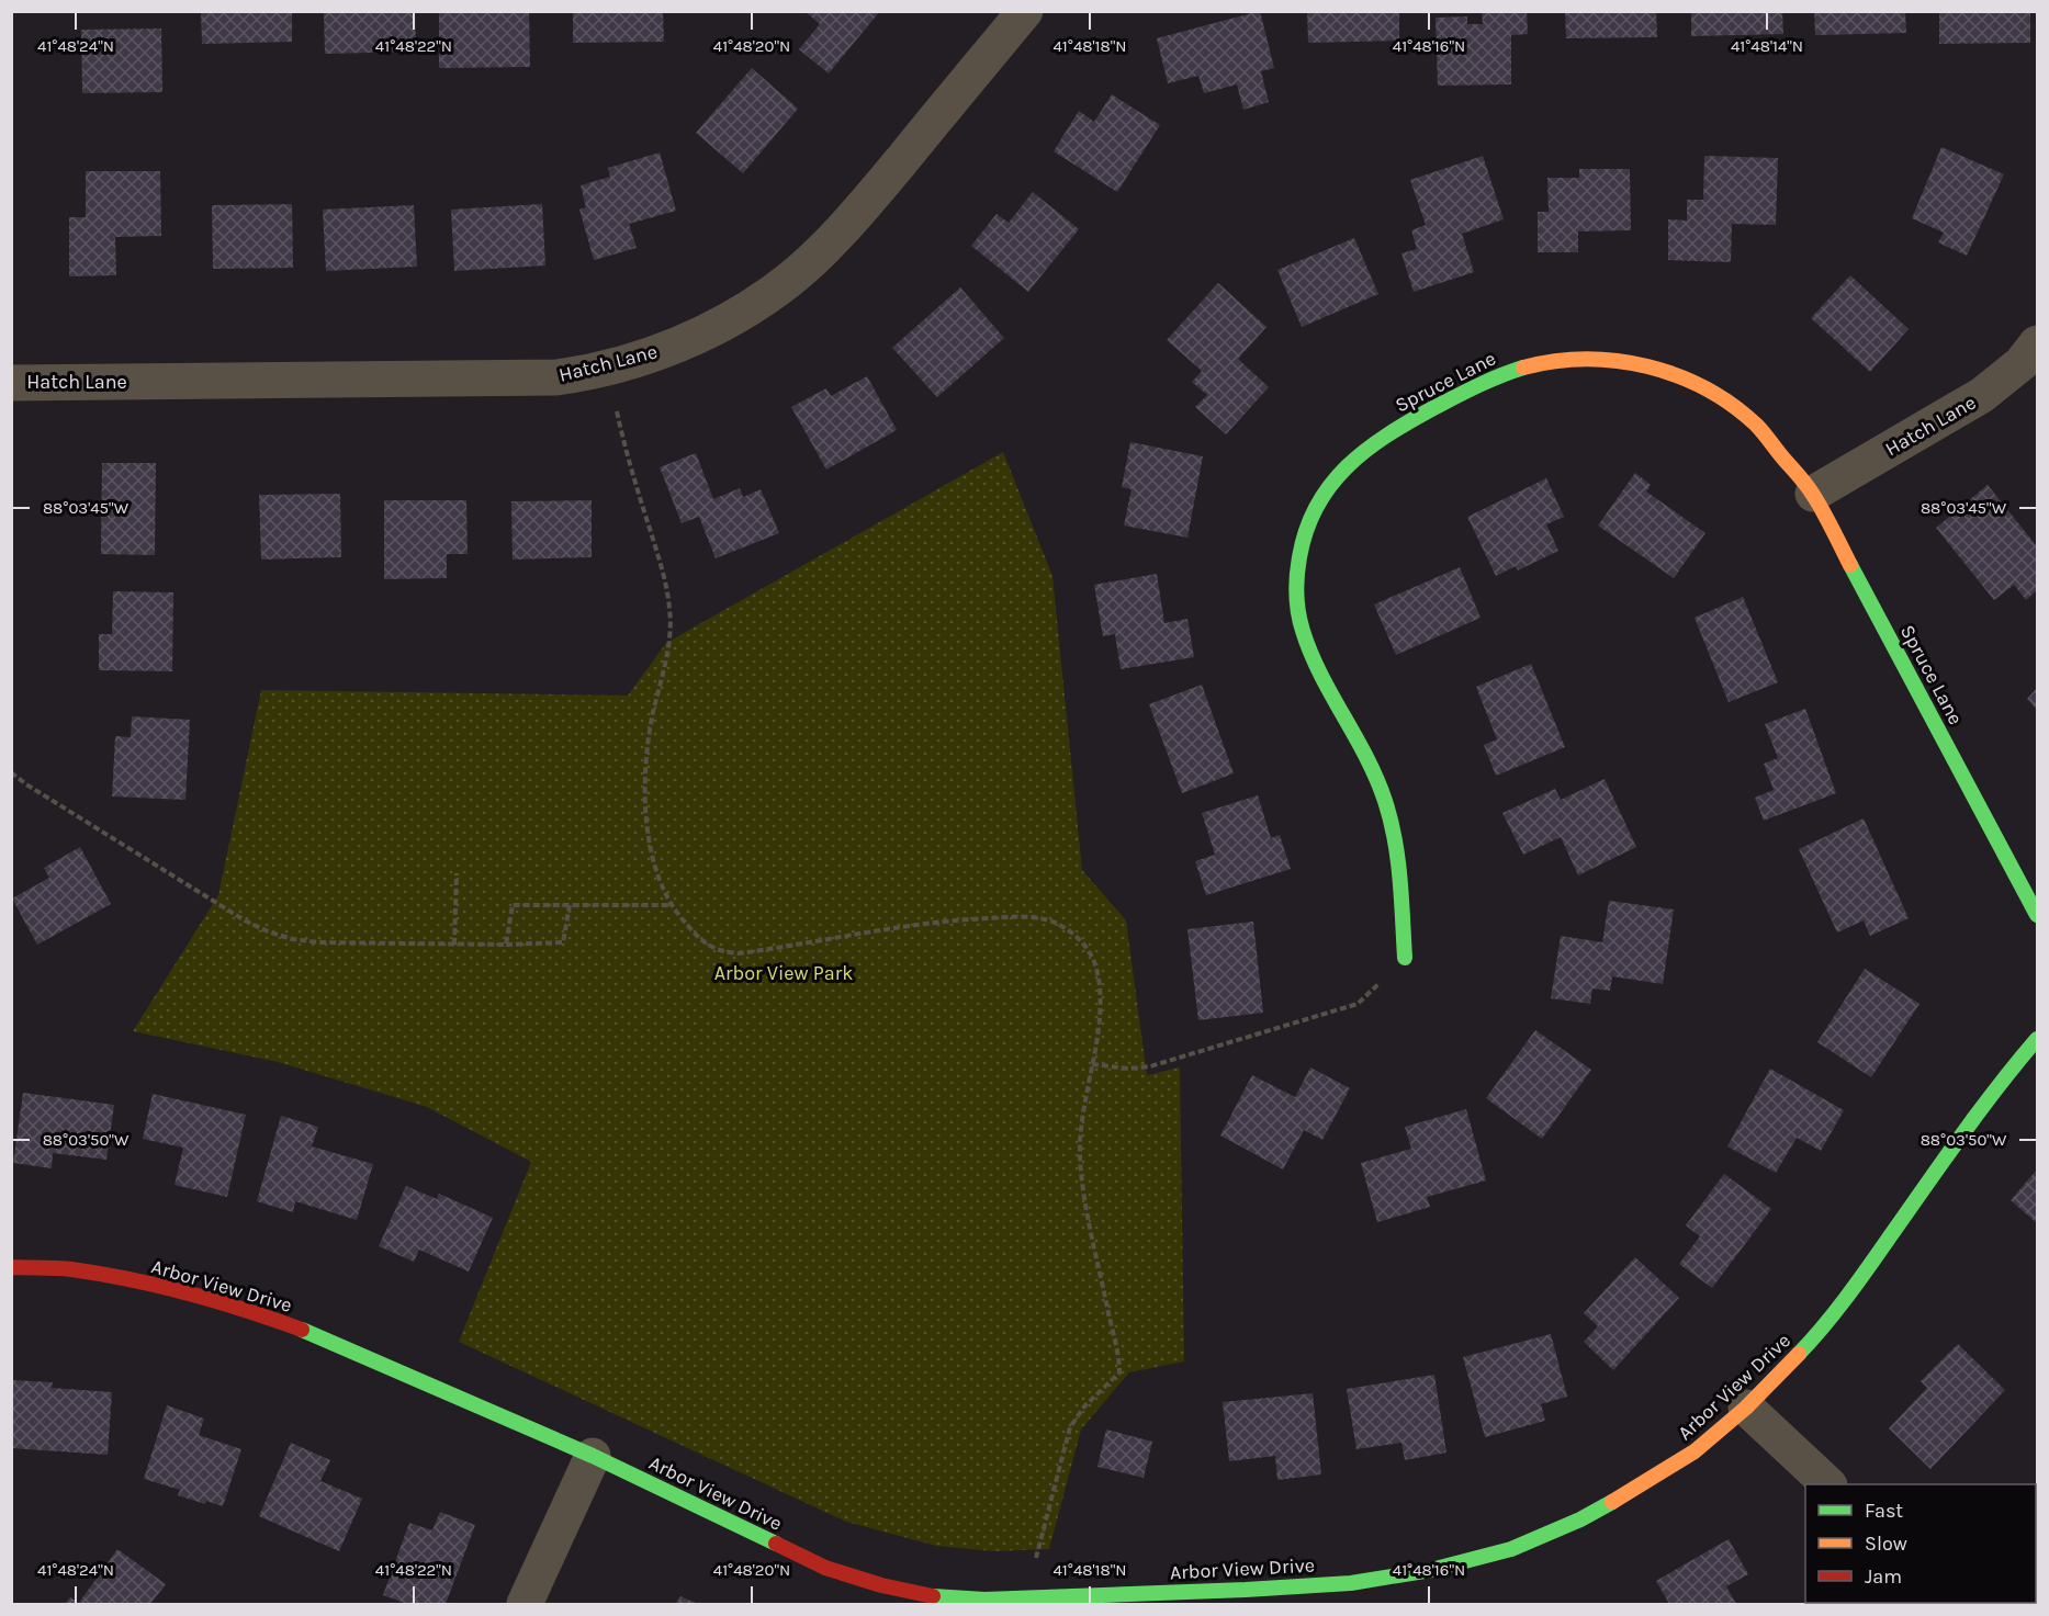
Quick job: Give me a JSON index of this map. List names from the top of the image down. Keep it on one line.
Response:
{"streets":{"street":["Hatch Lane","Spruce Lane","Arbor View Drive"]},"crossings":[["Hatch Lane","Spruce Lane"]],"parks":["Arbor View Park"],"legend":["Fast","Slow","Jam"],"coordinates":["41°48'24\"N","41°48'22\"N","41°48'20\"N","41°48'18\"N","41°48'16\"N","41°48'14\"N","88°03'45\"W","88°03'50\"W"]}
